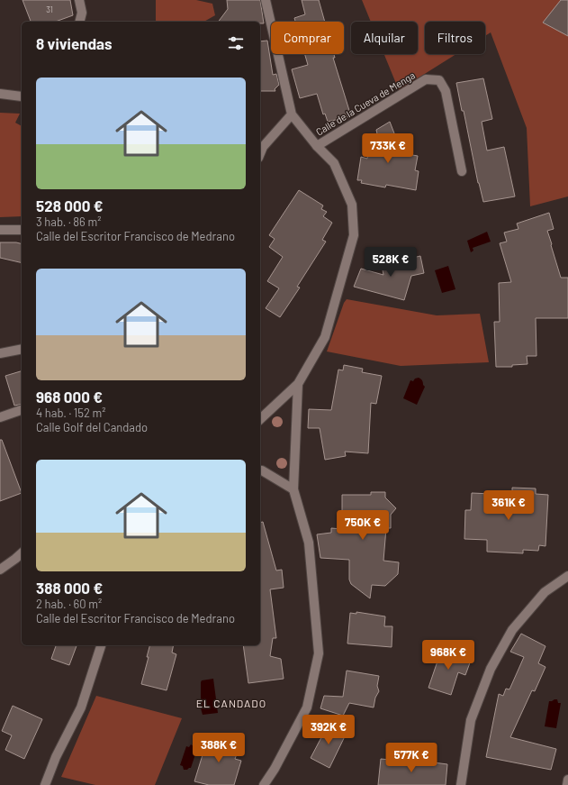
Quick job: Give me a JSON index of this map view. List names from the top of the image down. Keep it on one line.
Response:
{"streets":{"street":["Calle de la Cueva de Menga"]},"districts":["EL CANDADO"],"house_numbers":["31"],"page":{"chip":["Comprar","Alquilar","Filtros"],"heading":"8 viviendas","list":[{"name":"528 000 €","note":"3 hab. · 86 m² · Calle del Escritor Francisco de Medrano"},{"name":"968 000 €","note":"4 hab. · 152 m² · Calle Golf del Candado"},{"name":"388 000 €","note":"2 hab. · 60 m² · Calle del Escritor Francisco de Medrano"}],"price":["733K €","528K €","361K €","750K €","968K €","392K €","388K €","577K €"]}}
